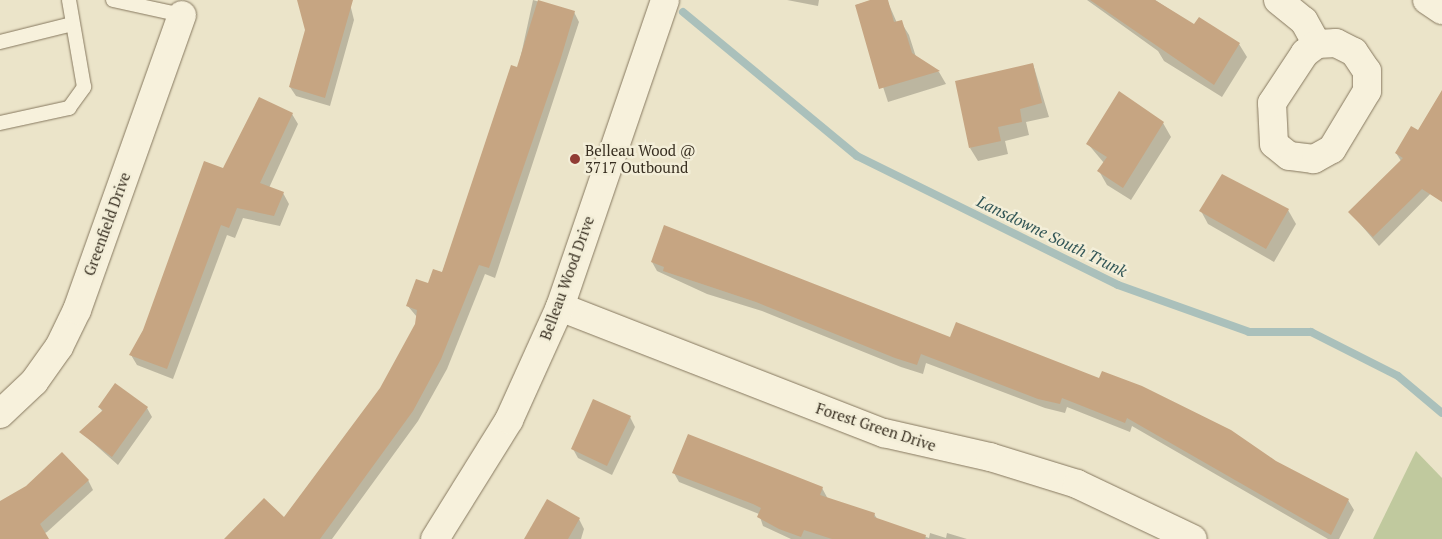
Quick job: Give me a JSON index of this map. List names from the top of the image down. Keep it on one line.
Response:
{"streets":{"street":["Greenfield Drive","Belleau Wood Drive","Forest Green Drive"]},"crossings":[["Belleau Wood Drive","Forest Green Drive"]],"water":["Lansdowne South Trunk"],"places":["Belleau Wood @ 3717 Outbound"]}
